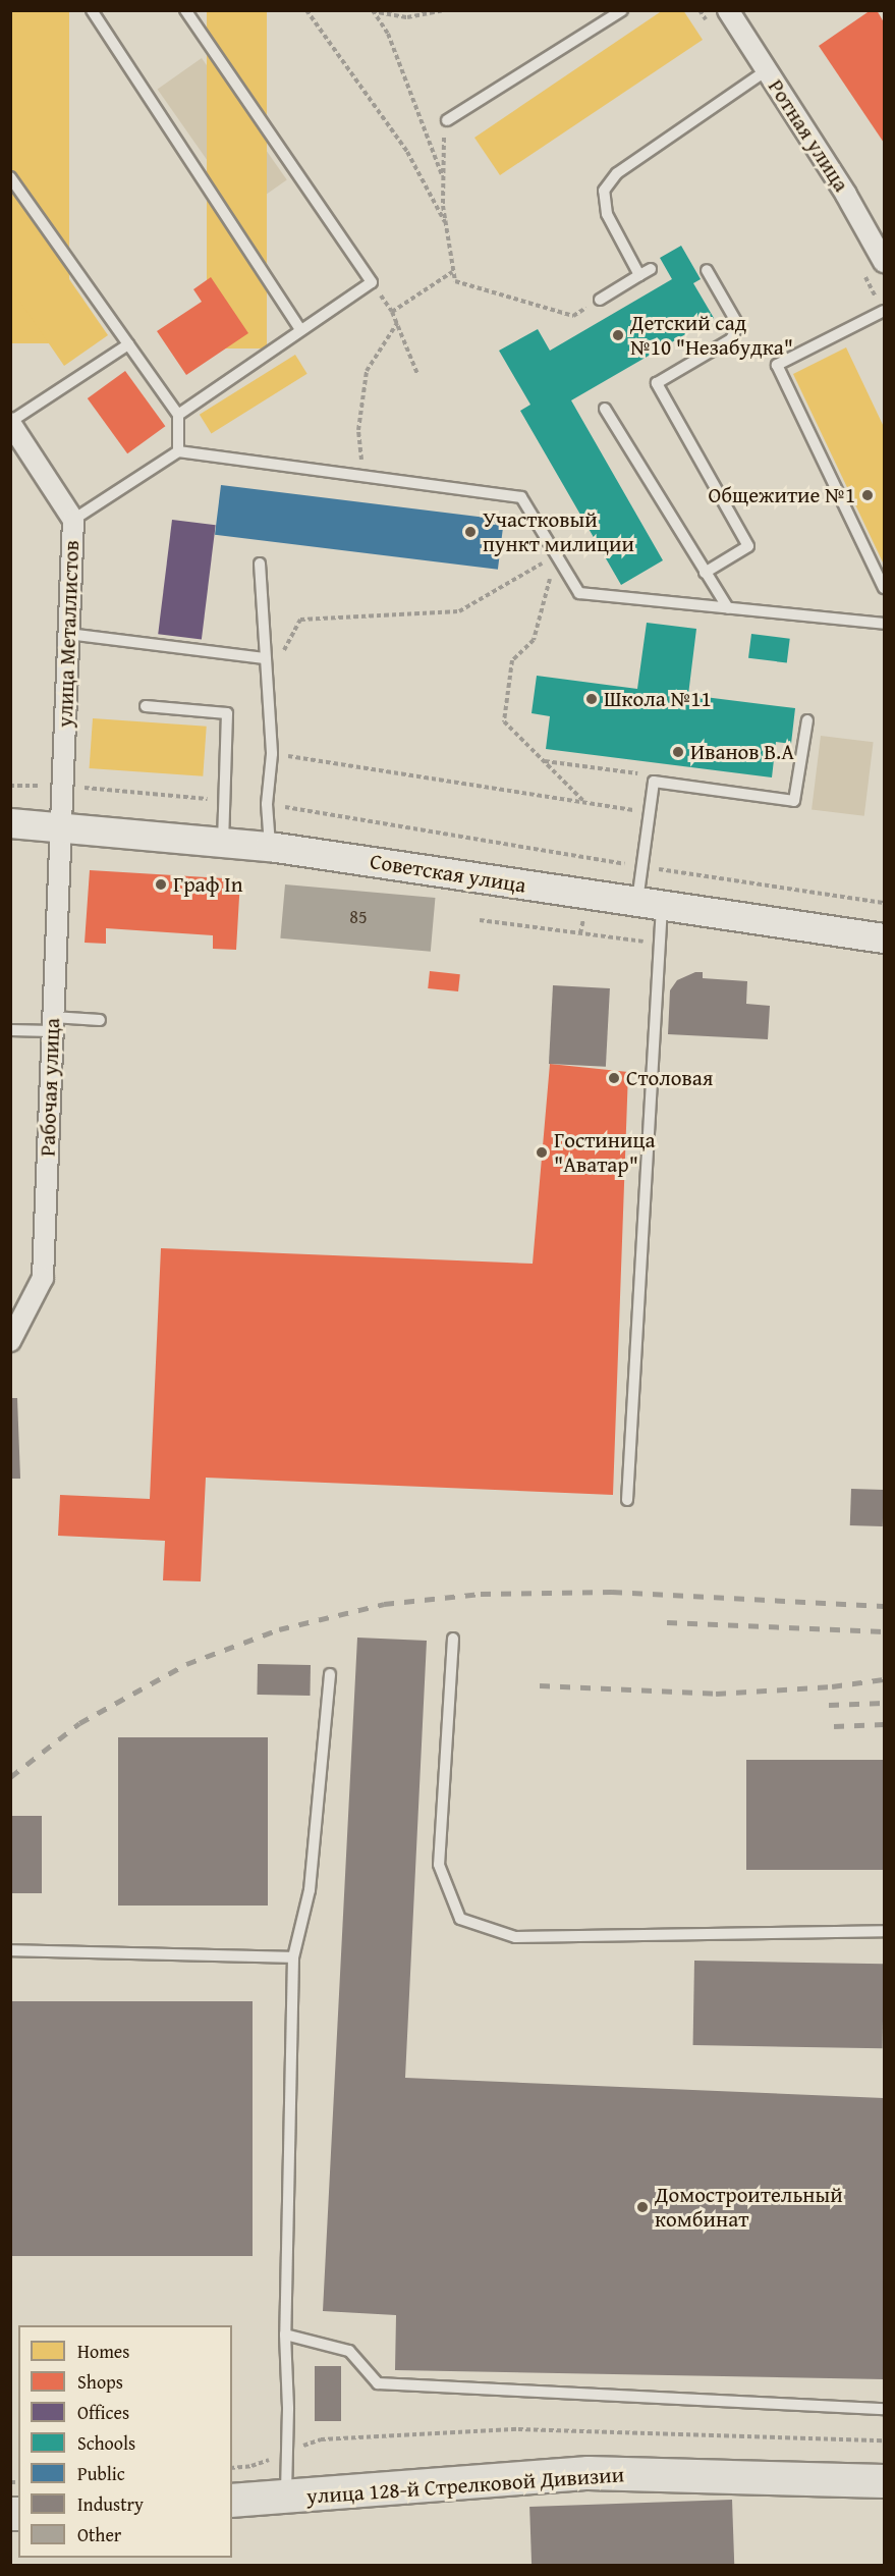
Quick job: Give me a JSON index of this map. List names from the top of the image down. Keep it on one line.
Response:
{"streets":{"main road":["улица 128-й Стрелковой Дивизии"],"street":["Ротная улица","улица Металлистов","Советская улица","Рабочая улица"]},"crossings":[["улица Металлистов","Советская улица"],["улица Металлистов","Рабочая улица"],["Советская улица","Рабочая улица"]],"places":["Детский сад №10 \"Незабудка\"","Общежитие №1","Участковый пункт милиции","Школа №11","Иванов В.А","Граф In","Столовая","Гостиница \"Аватар\"","Домостроительный комбинат"],"house_numbers":["85"],"legend":["Homes","Shops","Offices","Schools","Public","Industry","Other"]}
